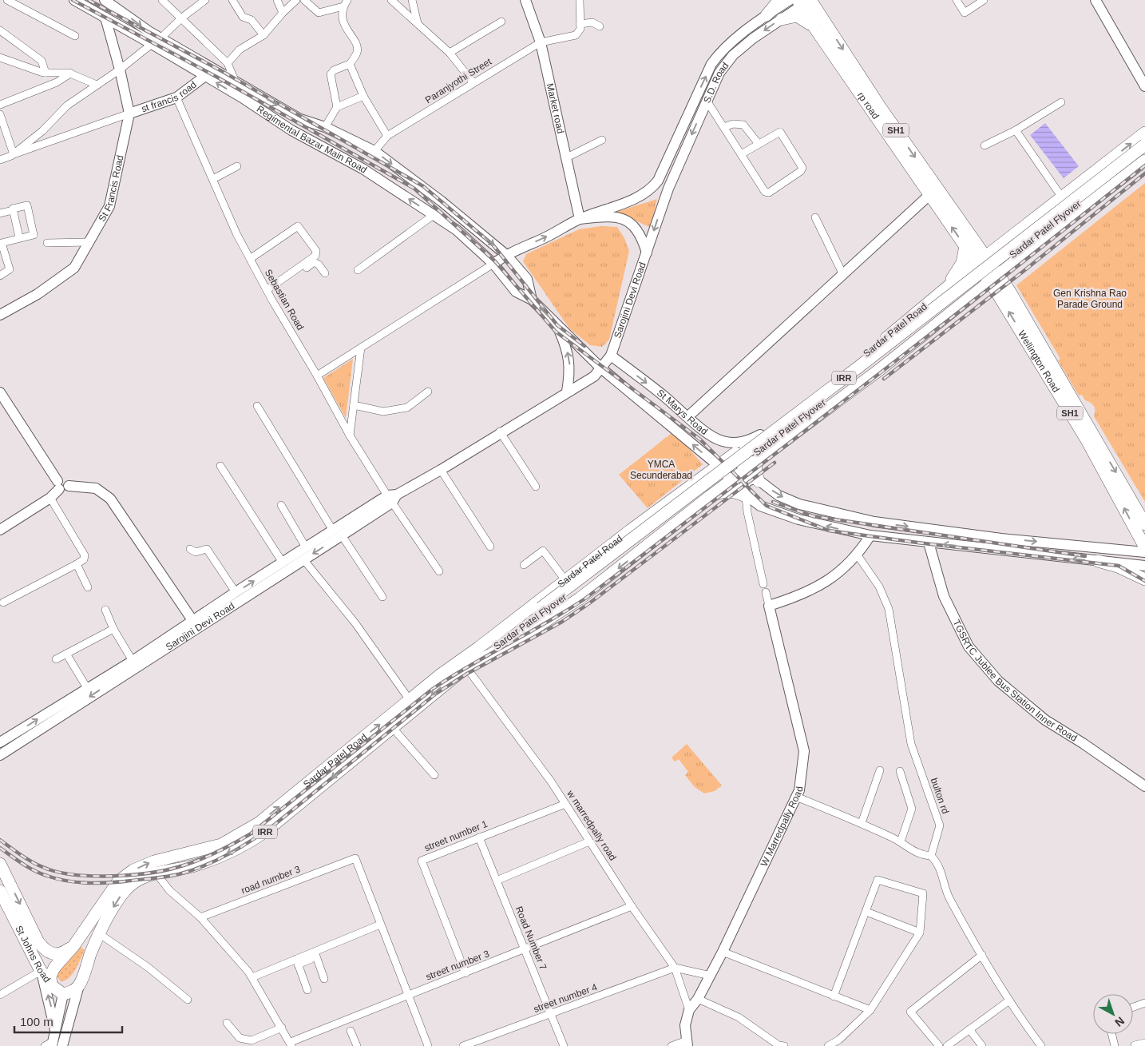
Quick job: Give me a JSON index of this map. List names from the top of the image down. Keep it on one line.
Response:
{"streets":{"main road":["S.D. Road","st francis road","rp road","Market road","SH1","Regimental Bazar Main Road","St Francis Road","Sardar Patel Flyover","Sarojini Devi Road","Sardar Patel Road","Wellington Road","IRR","St Marys Road","TGSRTC Jublee Bus Station Inner Road","W Marredpally Road","St Johns Road"],"street":["Paranjyothi Street","Sebastian Road","bulton rd","w marredpally road","street number 1","road number 3","Road Number 7","street number 3","street number 4"]},"crossings":[["Paranjyothi Street","Market road"],["Paranjyothi Street","Regimental Bazar Main Road"],["S.D. Road","rp road"],["S.D. Road","Market road"],["S.D. Road","Sarojini Devi Road"],["st francis road","Regimental Bazar Main Road"],["st francis road","St Francis Road"],["st francis road","Sebastian Road"],["rp road","SH1"],["rp road","Sardar Patel Road"],["SH1","Sardar Patel Road"],["SH1","Wellington Road"],["Regimental Bazar Main Road","St Francis Road"],["Regimental Bazar Main Road","Sarojini Devi Road"],["Regimental Bazar Main Road","St Marys Road"],["Sardar Patel Flyover","Sardar Patel Road"],["Sardar Patel Flyover","w marredpally road"],["Sebastian Road","Sarojini Devi Road"],["Sarojini Devi Road","St Marys Road"],["Sardar Patel Road","Wellington Road"],["Sardar Patel Road","St Marys Road"],["Sardar Patel Road","w marredpally road"],["Sardar Patel Road","St Johns Road"],["St Marys Road","TGSRTC Jublee Bus Station Inner Road"],["w marredpally road","W Marredpally Road"],["w marredpally road","street number 1"],["w marredpally road","street number 3"],["w marredpally road","street number 4"],["street number 1","Road Number 7"],["street number 1","street number 3"],["road number 3","street number 3"],["Road Number 7","street number 3"],["Road Number 7","street number 4"]],"parks":["Gen Krishna Rao Parade Ground","YMCA Secunderabad"],"scale_bar":"100 m","north":"bottom right"}
